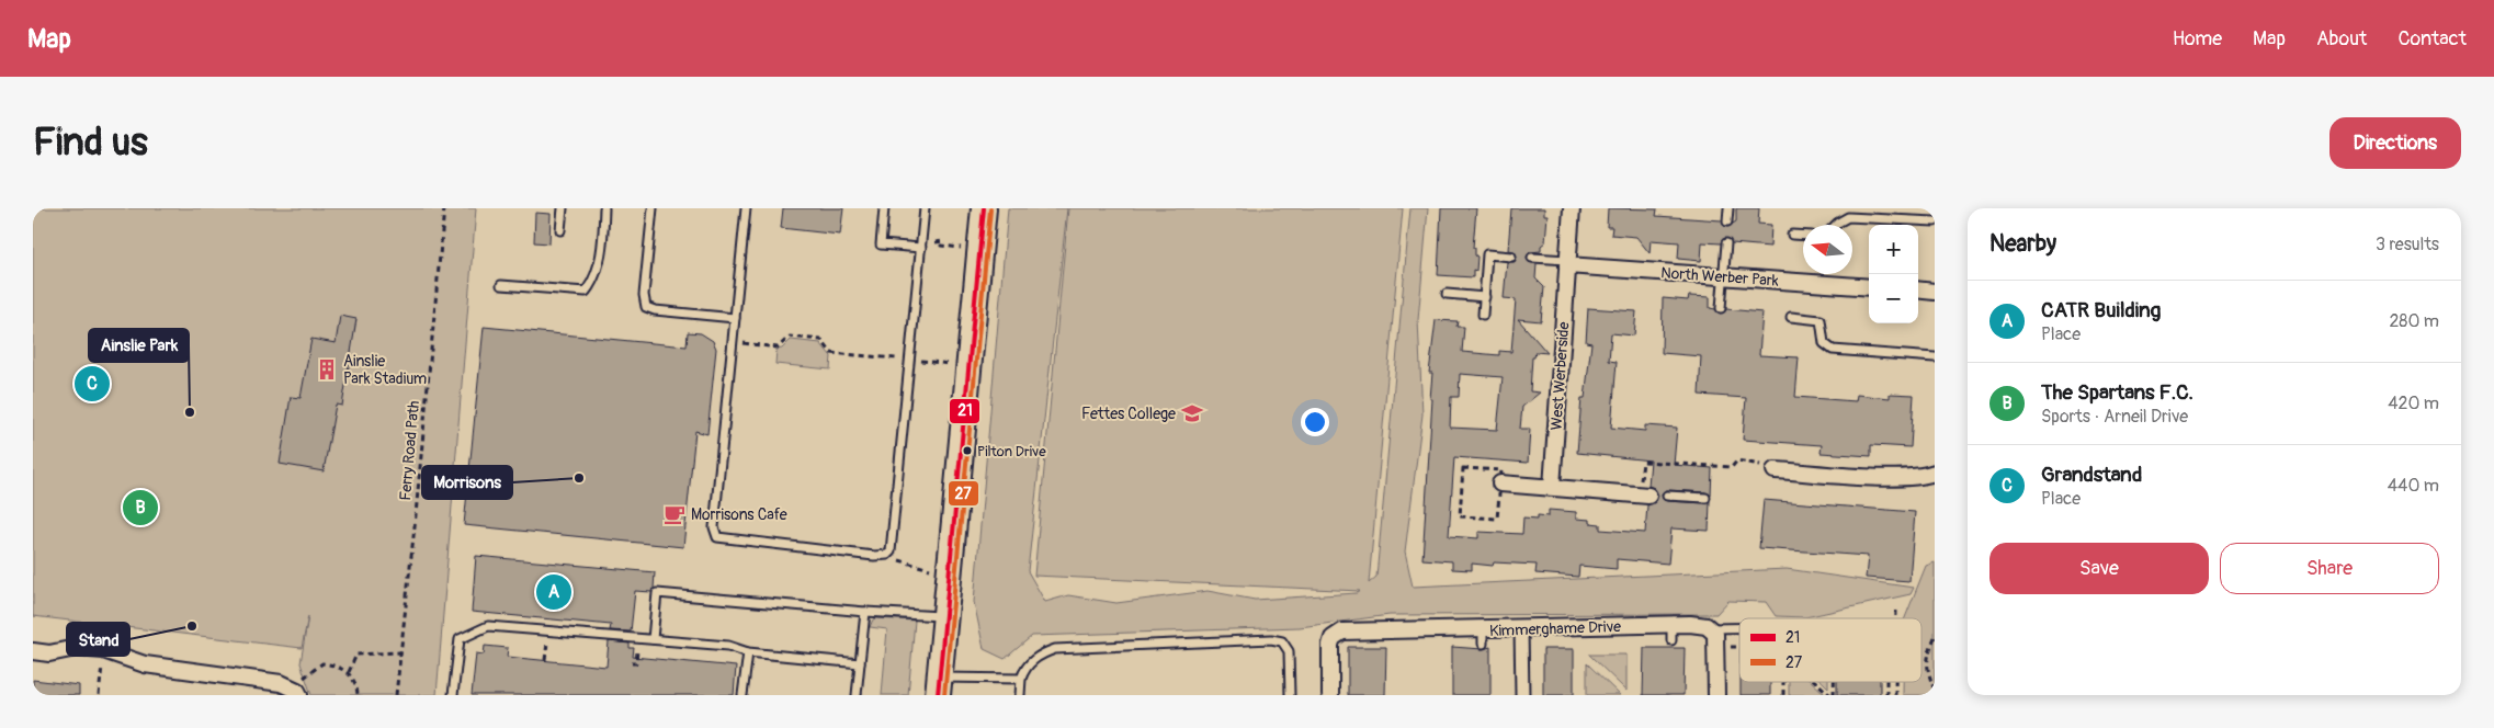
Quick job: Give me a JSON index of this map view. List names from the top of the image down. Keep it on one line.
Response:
{"streets":{"street":["North Werber Park","West Werberside","Kimmerghame Drive"],"path":["Ferry Road Path"]},"crossings":[["North Werber Park","West Werberside"]],"places":{"building":["Ainslie Park Stadium"],"other":["Ainslie Park","Pilton Drive","Morrisons","Stand"],"school or university":["Fettes College"],"cafe":["Morrisons Cafe"]},"lines":["transit line 21","transit line 27"],"legend":["21","27"],"north":"left","page":{"header":"Map","nav":["Home","Map","About","Contact"],"buttons":["Directions",["Save","Share"]],"title":"Find us","heading":["Nearby","3 results"],"map_buttons":["+","−"],"list":[{"mark":"A","name":"CATR Building","note":"Place","value":"280 m"},{"mark":"B","name":"The Spartans F.C.","note":"Sports · Arneil Drive","value":"420 m"},{"mark":"C","name":"Grandstand","note":"Place","value":"440 m"}],"pins":["C","B","A"]}}
